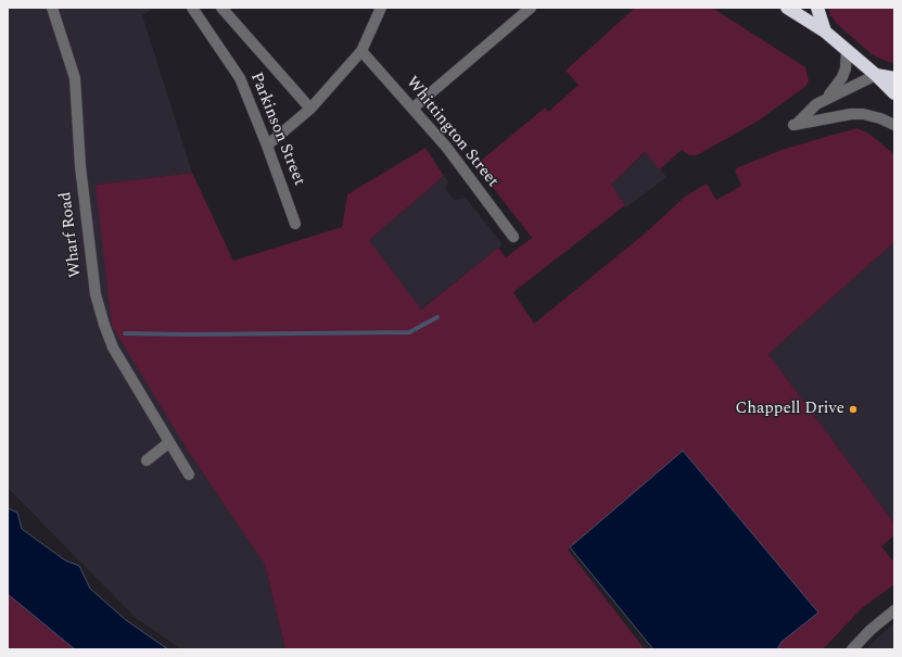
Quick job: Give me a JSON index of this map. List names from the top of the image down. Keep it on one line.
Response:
{"streets":{"street":["Parkinson Street","Whittington Street","Wharf Road"]},"places":["Chappell Drive"]}
